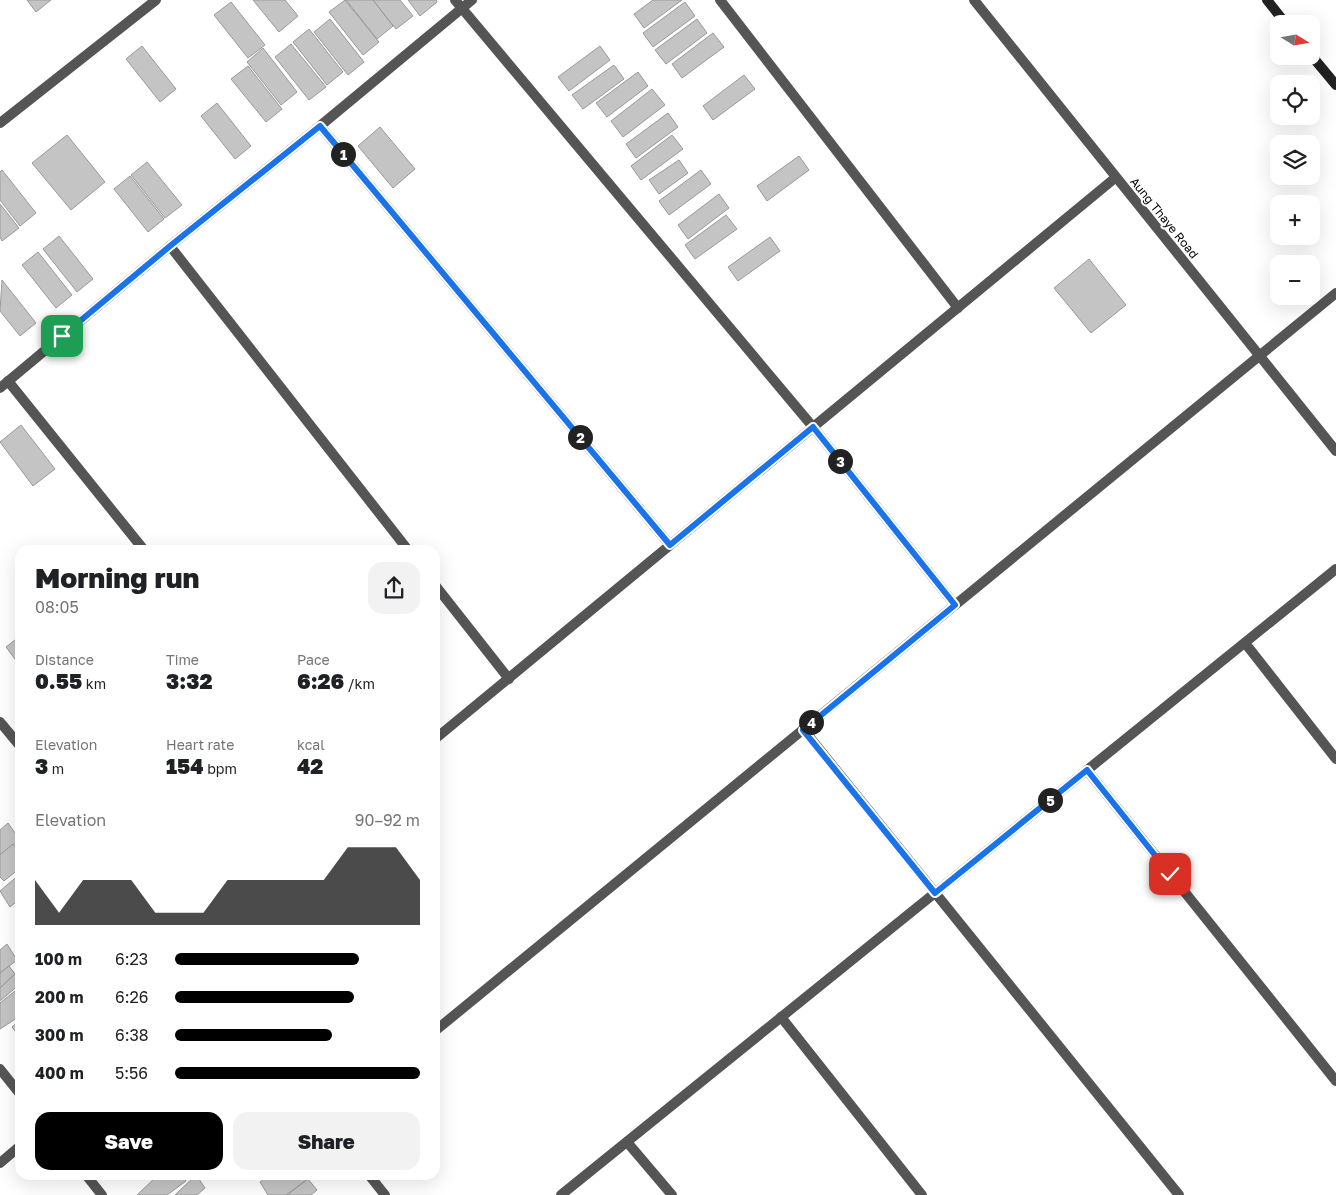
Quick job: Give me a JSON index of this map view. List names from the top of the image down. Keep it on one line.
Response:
{"streets":{"street":["Aung Thaye Road"]},"north":"right","page":{"map_buttons":["+","−"],"pins":["1","2","3","4","5"],"heading":["Morning run","08:05"],"stats":[["Distance","0.55 km"],["Time","3:32"],["Pace","6:26 /km"],["Elevation","3 m"],["Heart rate","154 bpm"],["kcal","42"]],"chart":["Elevation","90–92 m"],"list":[{"name":"100 m","note":"6:23"},{"name":"200 m","note":"6:26"},{"name":"300 m","note":"6:38"},{"name":"400 m","note":"5:56"}],"buttons":["Save","Share"]}}
